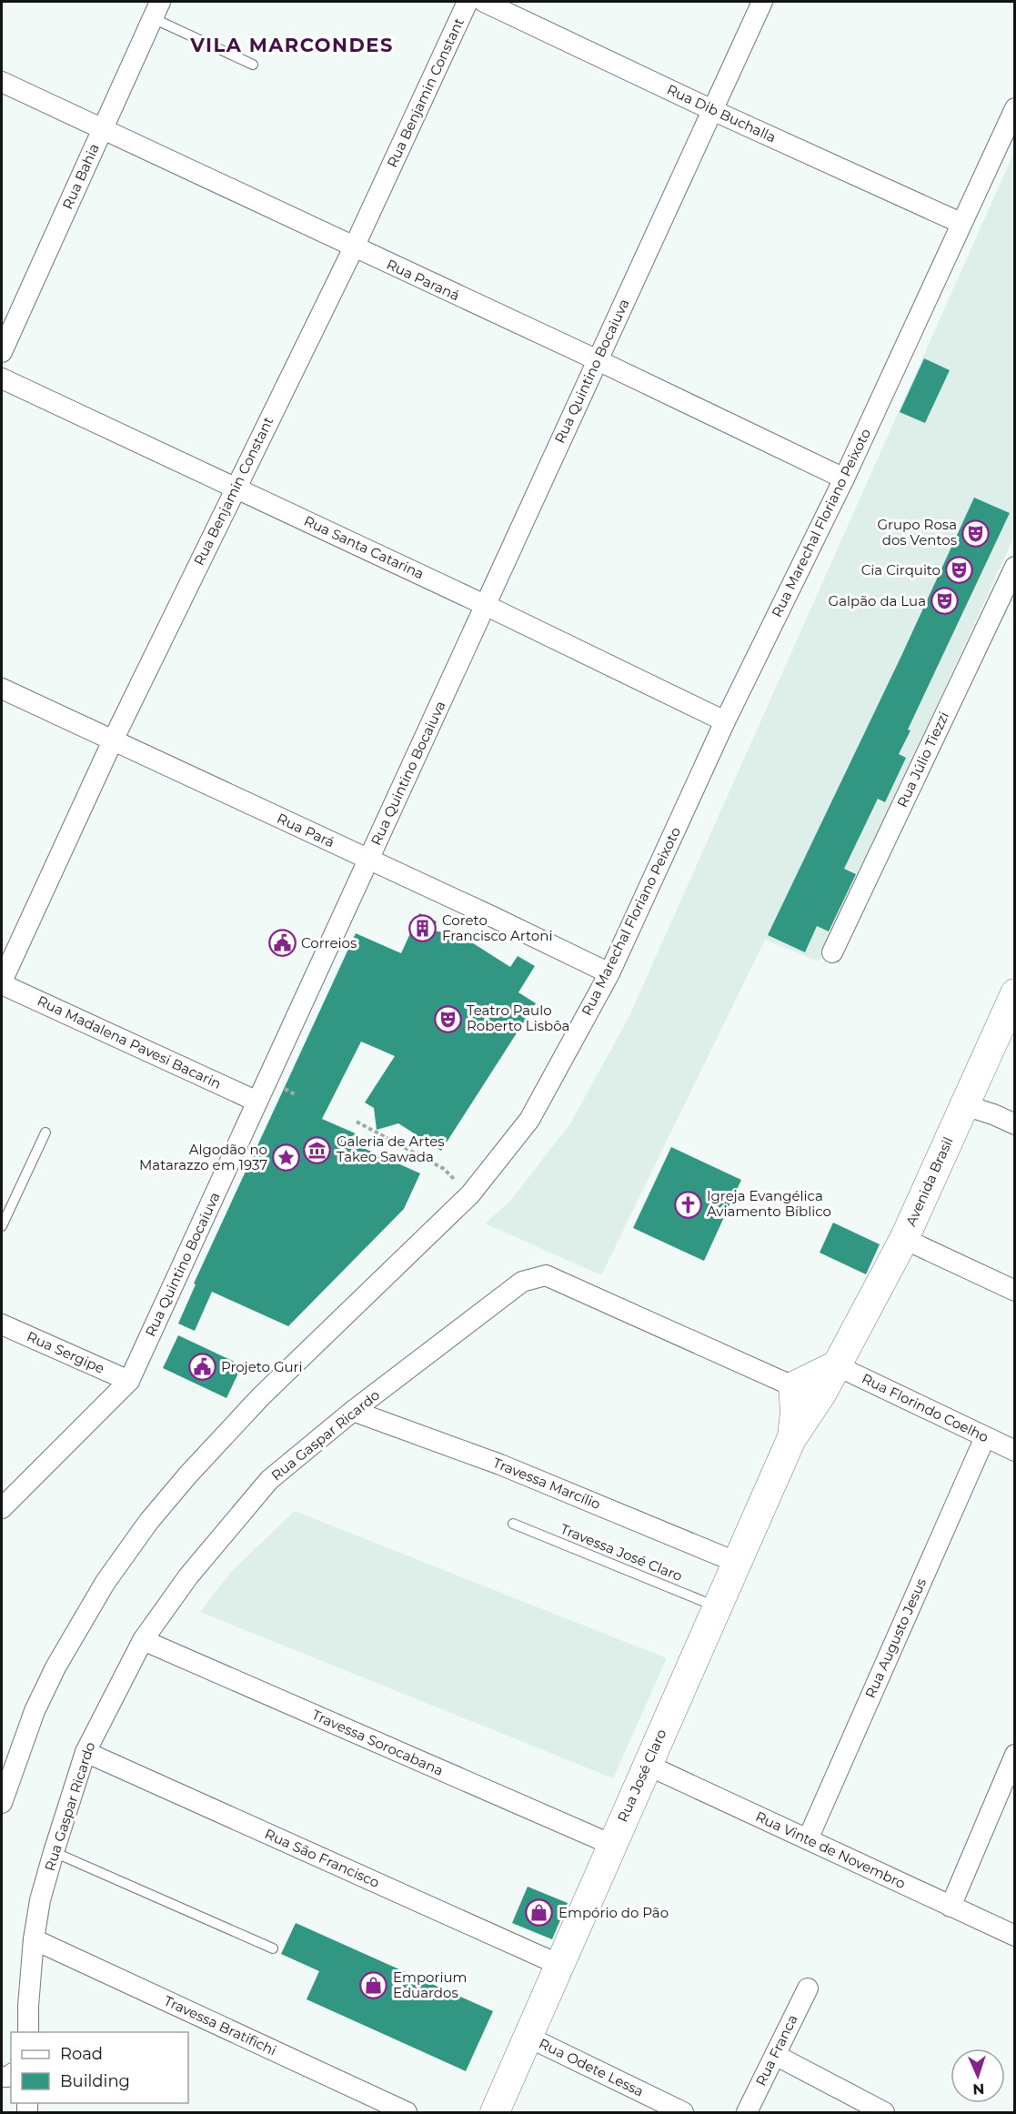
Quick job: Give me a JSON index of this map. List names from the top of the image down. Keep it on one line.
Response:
{"streets":{"street":["Rua Benjamin Constant","Rua Dib Buchalla","Rua Bahia","Rua Paraná","Rua Quintino Bocaiuva","Rua Marechal Floriano Peixoto","Rua Santa Catarina","Rua Júlio Tiezzi","Rua Pará","Rua Madalena Pavesi Bacarin","Avenida Brasil","Rua Sergipe","Rua Florindo Coelho","Rua Gaspar Ricardo","Travessa Marcílio","Rua Augusto Jesus","Travessa Sorocabana","Rua José Claro","Rua Vinte de Novembro","Rua São Francisco","Travessa Bratifichi","Rua Franca","Rua Odete Lessa"],"lane":["Travessa José Claro"]},"crossings":[["Rua Benjamin Constant","Rua Paraná"],["Rua Benjamin Constant","Rua Santa Catarina"],["Rua Benjamin Constant","Rua Pará"],["Rua Benjamin Constant","Rua Madalena Pavesi Bacarin"],["Rua Dib Buchalla","Rua Quintino Bocaiuva"],["Rua Dib Buchalla","Rua Marechal Floriano Peixoto"],["Rua Bahia","Rua Paraná"],["Rua Paraná","Rua Quintino Bocaiuva"],["Rua Paraná","Rua Marechal Floriano Peixoto"],["Rua Quintino Bocaiuva","Rua Santa Catarina"],["Rua Quintino Bocaiuva","Rua Pará"],["Rua Quintino Bocaiuva","Rua Madalena Pavesi Bacarin"],["Rua Quintino Bocaiuva","Rua Sergipe"],["Rua Marechal Floriano Peixoto","Rua Santa Catarina"],["Rua Marechal Floriano Peixoto","Rua Pará"],["Avenida Brasil","Rua Florindo Coelho"],["Avenida Brasil","Rua José Claro"],["Rua Florindo Coelho","Rua Augusto Jesus"],["Rua Florindo Coelho","Rua José Claro"],["Rua Gaspar Ricardo","Travessa Marcílio"],["Rua Gaspar Ricardo","Travessa Sorocabana"],["Rua Gaspar Ricardo","Rua José Claro"],["Rua Gaspar Ricardo","Rua São Francisco"],["Rua Gaspar Ricardo","Travessa Bratifichi"],["Travessa Marcílio","Rua José Claro"],["Travessa José Claro","Rua José Claro"],["Rua Augusto Jesus","Rua Vinte de Novembro"],["Travessa Sorocabana","Rua José Claro"],["Rua José Claro","Rua Vinte de Novembro"],["Rua José Claro","Rua São Francisco"],["Rua José Claro","Rua Odete Lessa"]],"districts":["VILA MARCONDES"],"places":{"theatre":["Grupo Rosa dos Ventos","Cia Cirquito","Galpão da Lua","Teatro Paulo Roberto Lisbôa"],"building":["Coreto Francisco Artoni"],"public building":["Correios","Projeto Guri"],"museum":["Galeria de Artes Takeo Sawada"],"place":["Algodão no Matarazzo em 1937"],"church":["Igreja Evangélica Aviamento Bíblico"],"shop":["Empório do Pão","Emporium Eduardos"]},"legend":["Road","Building"],"north":"bottom"}
